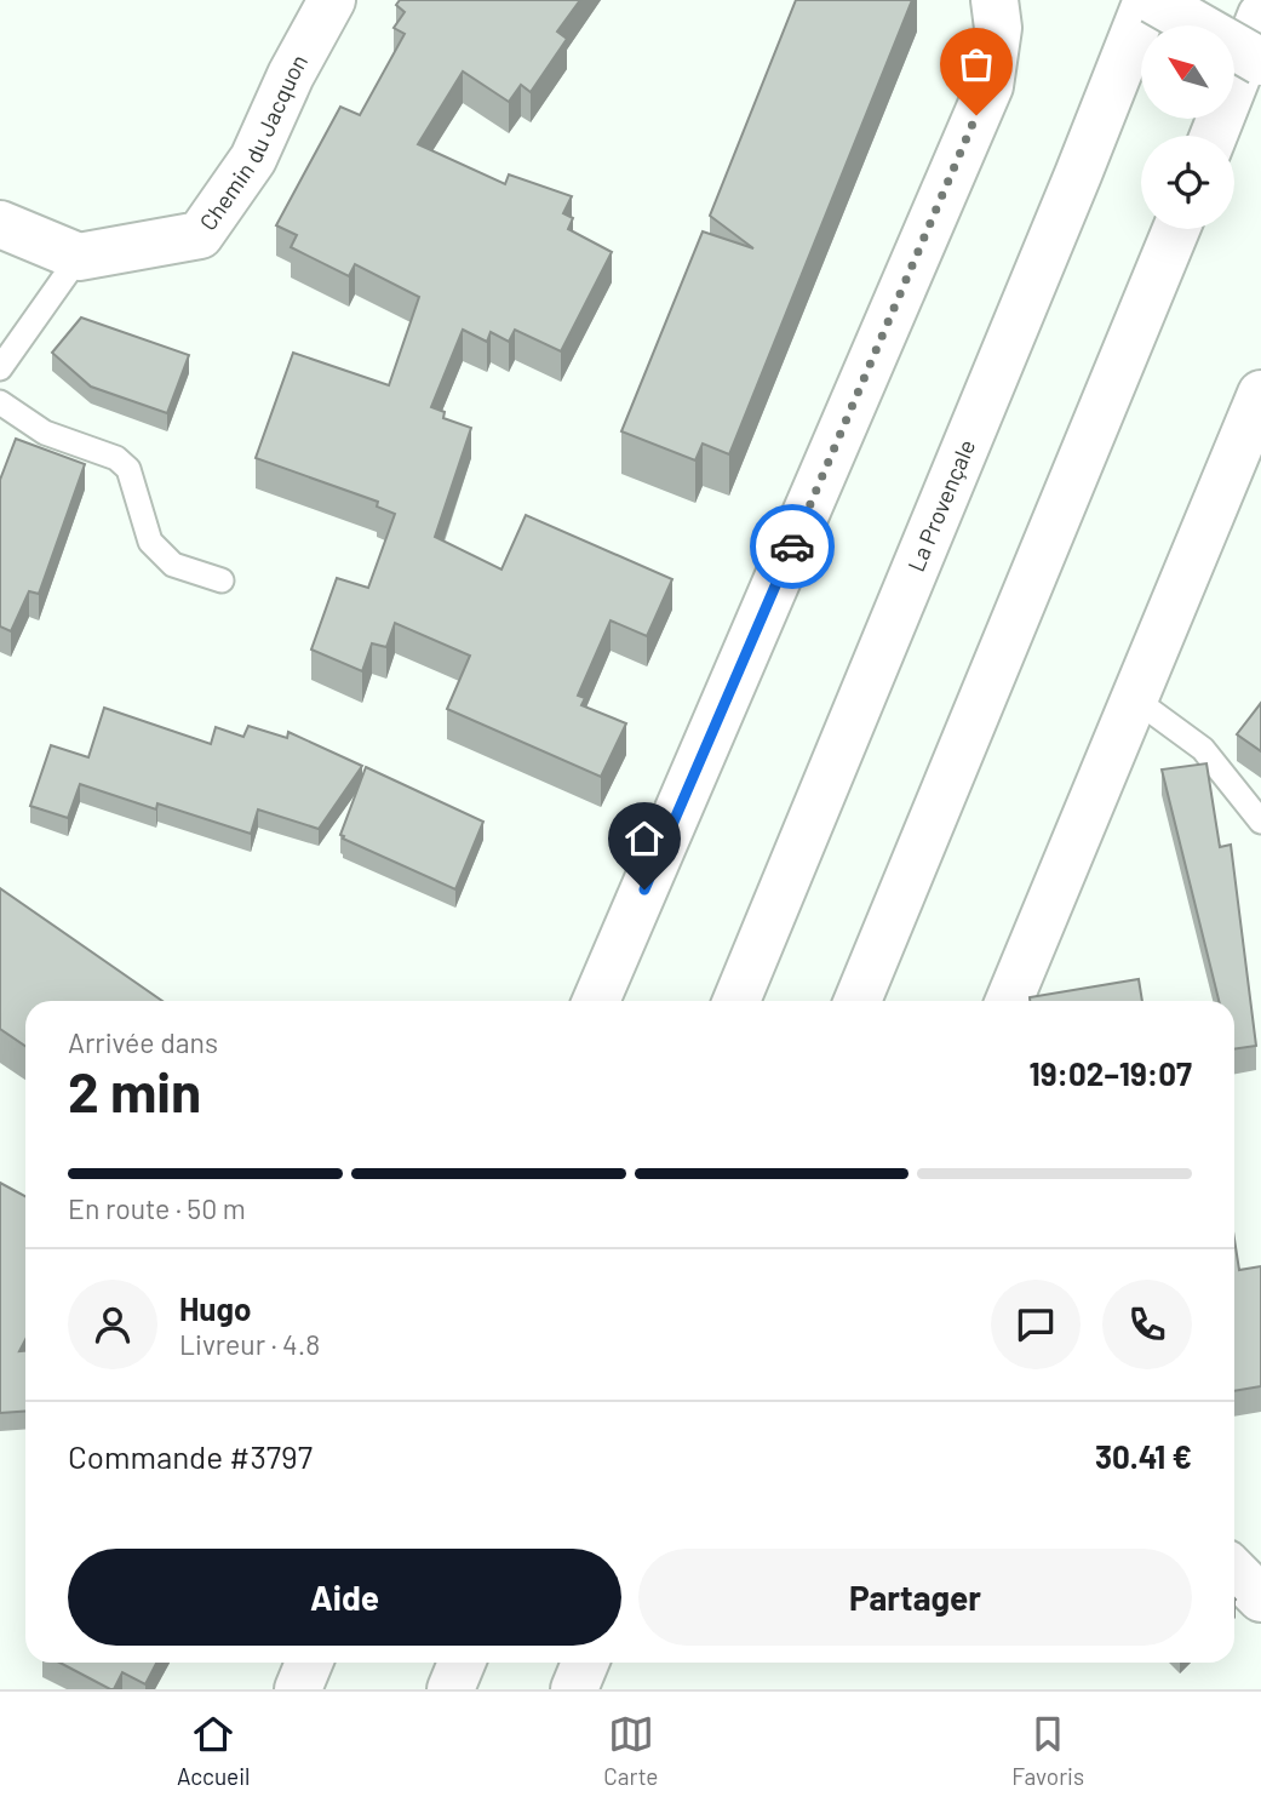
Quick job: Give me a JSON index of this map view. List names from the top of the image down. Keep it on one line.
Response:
{"streets":{"main road":["Chemin du Jacquon","La Provençale"]},"north":"top left","page":{"heading":["2 min","Arrivée dans","19:02–19:07"],"panel":["Hugo","Livreur · 4.8","Commande #3797","30.41 €"],"bar":"En route · 50 m","buttons":["Aide","Partager"],"tabs":["Accueil","Carte","Favoris"]}}
